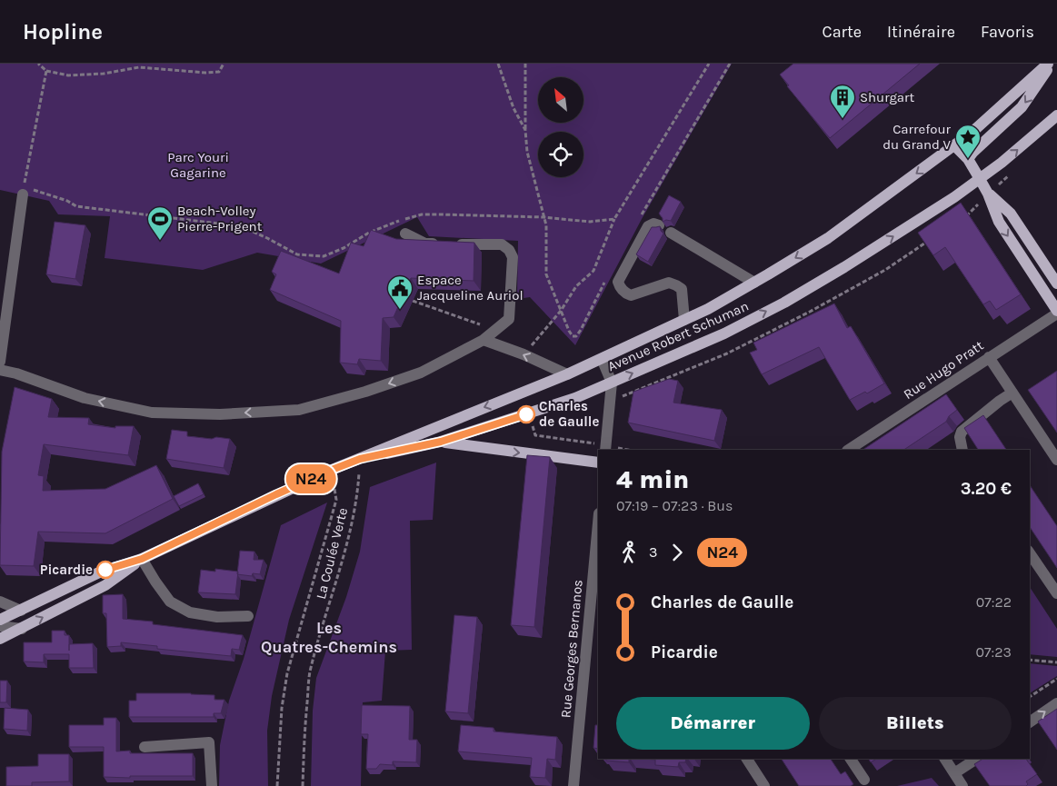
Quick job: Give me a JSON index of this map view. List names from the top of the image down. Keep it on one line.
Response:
{"streets":{"main road":["Avenue Robert Schuman"],"street":["Rue Hugo Pratt","Rue Georges Bernanos"],"path":["La Coulée Verte"]},"crossings":[["Avenue Robert Schuman","La Coulée Verte"]],"districts":["Les Quatres-Chemins"],"parks":["Parc Youri Gagarine"],"places":{"building":["Shurgart"],"place":["Carrefour du Grand V"],"sports":["Beach-Volley Pierre-Prigent"],"public building":["Espace Jacqueline Auriol"],"other":["Charles de Gaulle","Picardie"]},"lines":["bus line N24"],"north":"top left","page":{"header":"Hopline","nav":["Carte","Itinéraire","Favoris"],"on_map":"N24","heading":["4 min","07:19 – 07:23 · Bus","3.20 €"],"legs":["3","N24"],"list":[{"name":"Charles de Gaulle","value":"07:22"},{"name":"Picardie","value":"07:23"}],"buttons":["Démarrer","Billets"]}}
